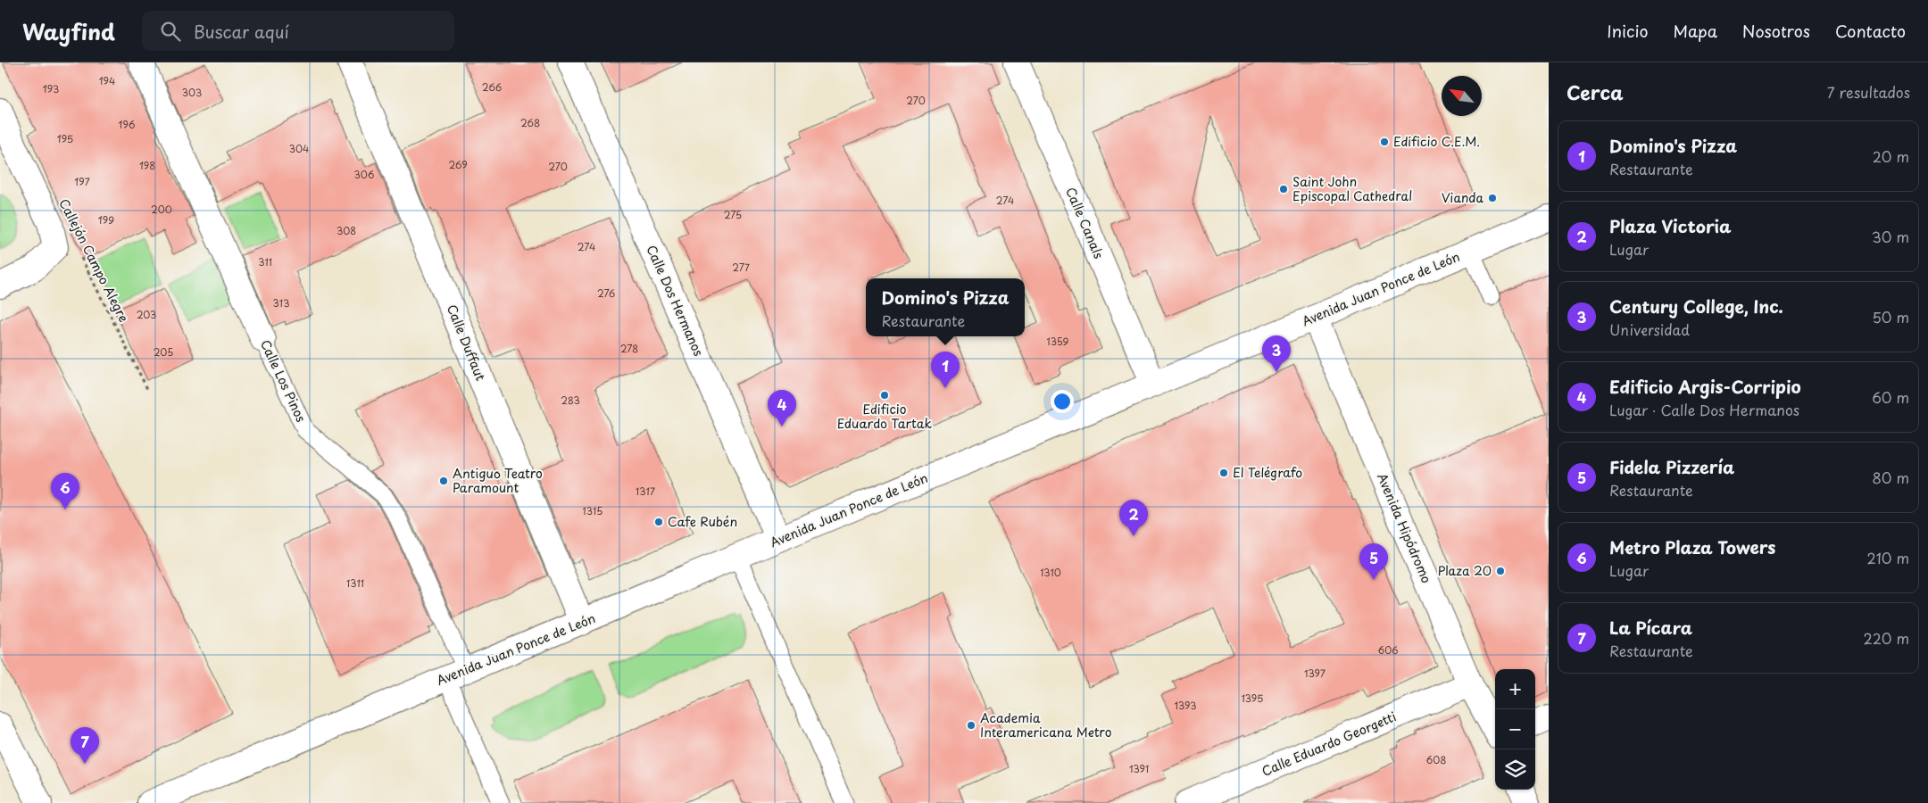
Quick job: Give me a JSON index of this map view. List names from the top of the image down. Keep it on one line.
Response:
{"streets":{"street":["Calle Canals","Avenida Juan Ponce de León","Calle Dos Hermanos","Calle Duffaut","Calle Los Pinos","Avenida Hipódromo","Calle Eduardo Georgetti"],"path":["Callejón Campo Alegre"]},"crossings":[["Calle Canals","Avenida Juan Ponce de León"],["Avenida Juan Ponce de León","Calle Dos Hermanos"],["Avenida Juan Ponce de León","Calle Duffaut"],["Avenida Juan Ponce de León","Calle Los Pinos"],["Avenida Juan Ponce de León","Avenida Hipódromo"],["Avenida Hipódromo","Calle Eduardo Georgetti"]],"places":["Edificio C.E.M.","Saint John Episcopal Cathedral","Vianda","Edificio Eduardo Tartak","El Telégrafo","Antiguo Teatro Paramount","Cafe Rubén","Plaza 20","Academia Interamericana Metro"],"house_numbers":["194","266","193","303","270","268","196","195","304","269","198","270","306","197","274","200","275","199","308","274","311","277","276","313","203","1359","278","205","283","1317","1315","1310","1311","606","1397","1395","1393","608","1391"],"north":"top left","page":{"header":"Wayfind","search":"Buscar aquí","nav":["Inicio","Mapa","Nosotros","Contacto"],"heading":["Cerca","7 resultados"],"list":[{"mark":"1","name":"Domino's Pizza","note":"Restaurante","value":"20 m"},{"mark":"2","name":"Plaza Victoria","note":"Lugar","value":"30 m"},{"mark":"3","name":"Century College, Inc.","note":"Universidad","value":"50 m"},{"mark":"4","name":"Edificio Argis-Corripio","note":"Lugar · Calle Dos Hermanos","value":"60 m"},{"mark":"5","name":"Fidela Pizzería","note":"Restaurante","value":"80 m"},{"mark":"6","name":"Metro Plaza Towers","note":"Lugar","value":"210 m"},{"mark":"7","name":"La Pícara","note":"Restaurante","value":"220 m"}],"popup":["Domino's Pizza","Restaurante"],"pins":["3","1","4","6","2","5","7"],"map_buttons":["+","−"]}}
